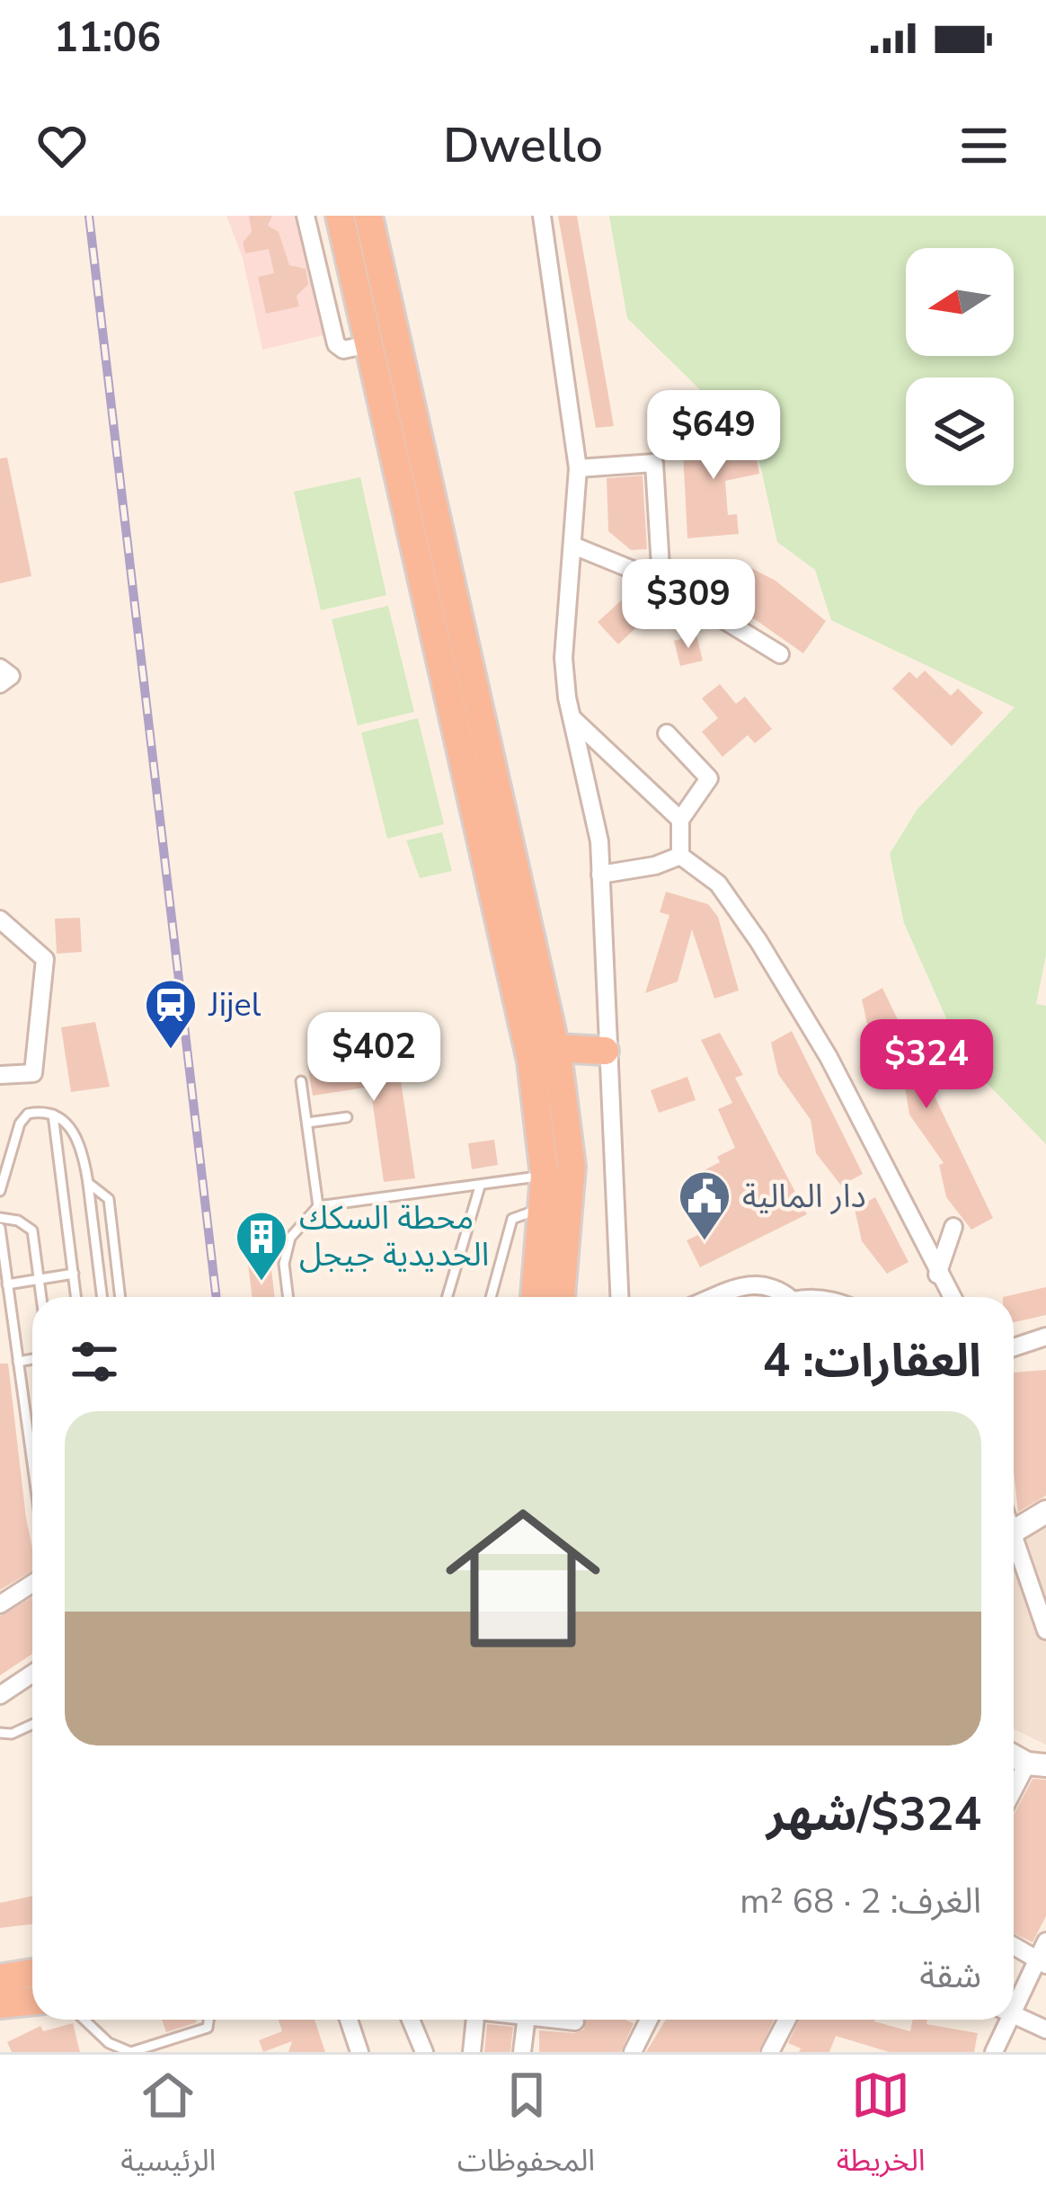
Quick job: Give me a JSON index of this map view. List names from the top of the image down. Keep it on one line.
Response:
{"places":{"station":["Jijel"],"public building":["دار المالية"],"building":["محطة السكك الحديدية جيجل"]},"north":"left","page":{"status":"11:06","header":"Dwello","price":["$649","$309","$402","$324"],"heading":"العقارات: 4","list":[{"name":"$324/شهر","note":"الغرف: 2 · 68 m² · شقة"}],"tabs":["الخريطة","المحفوظات","الرئيسية"]}}
